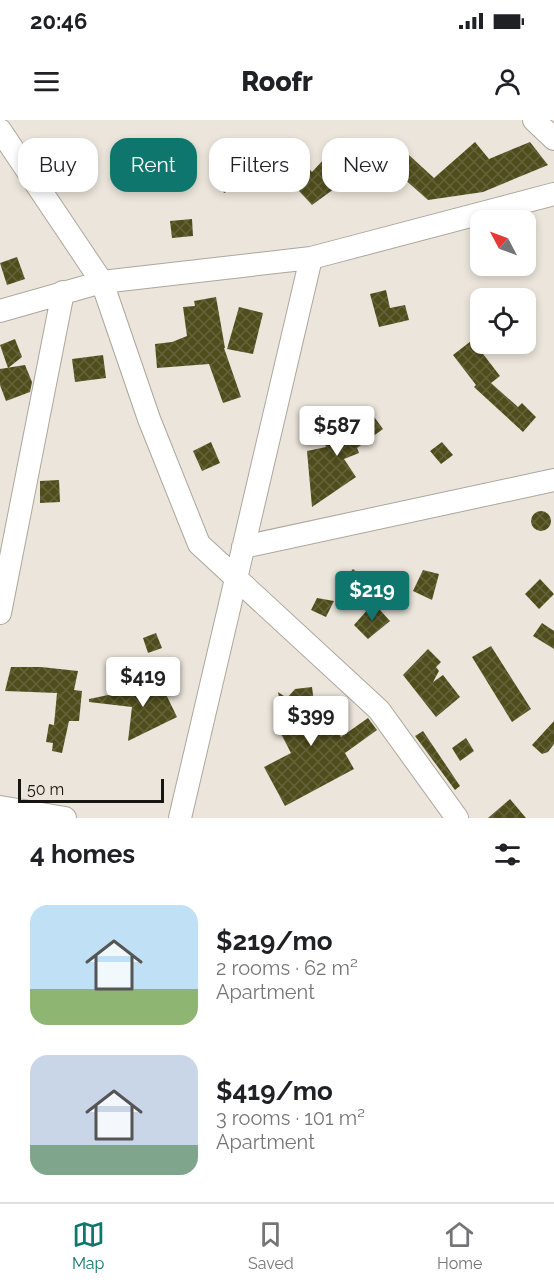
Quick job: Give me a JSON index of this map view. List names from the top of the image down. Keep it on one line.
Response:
{"scale_bar":"50 m","north":"top left","page":{"status":"20:46","header":"Roofr","chip":["Buy","Rent","Filters","New"],"price":["$587","$219","$419","$399"],"scale":"50 m","heading":"4 homes","list":[{"name":"$219/mo","note":"2 rooms · 62 m² · Apartment"},{"name":"$419/mo","note":"3 rooms · 101 m² · Apartment"}],"tabs":["Map","Saved","Home"]}}
